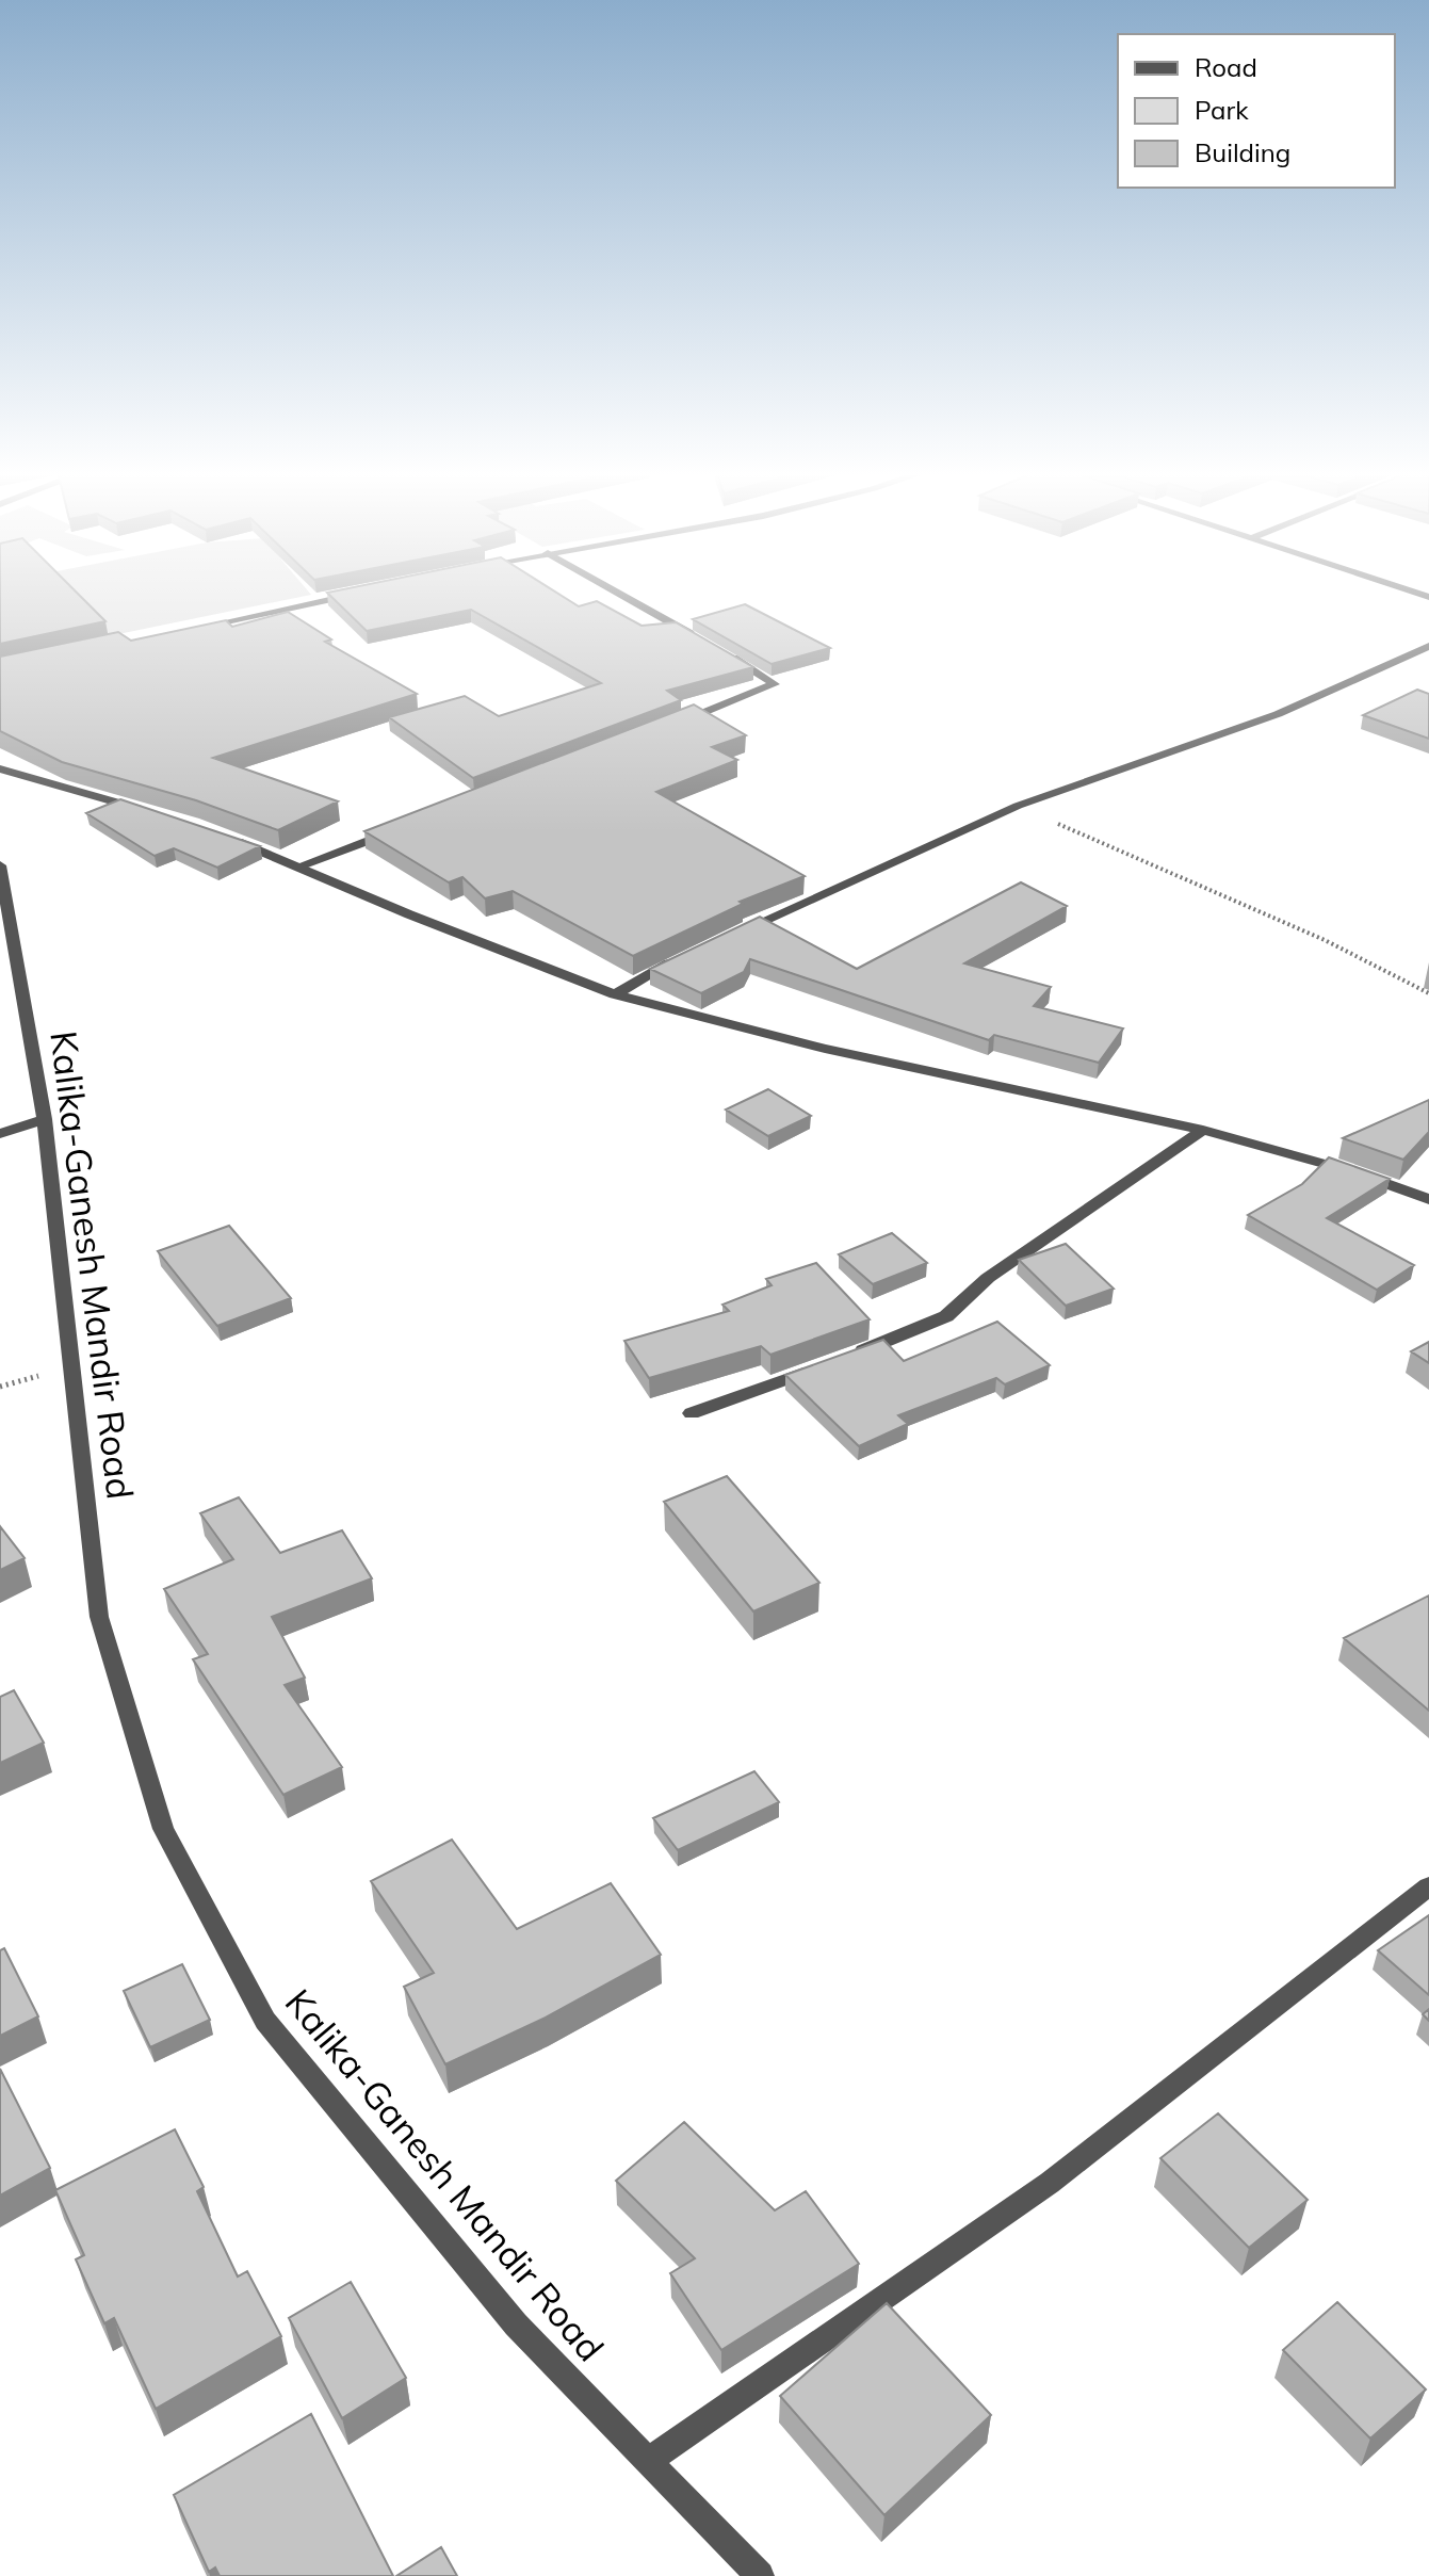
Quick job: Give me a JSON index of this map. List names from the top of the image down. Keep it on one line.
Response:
{"streets":{"street":["Kalika-Ganesh Mandir Road"]},"legend":["Road","Park","Building"]}
